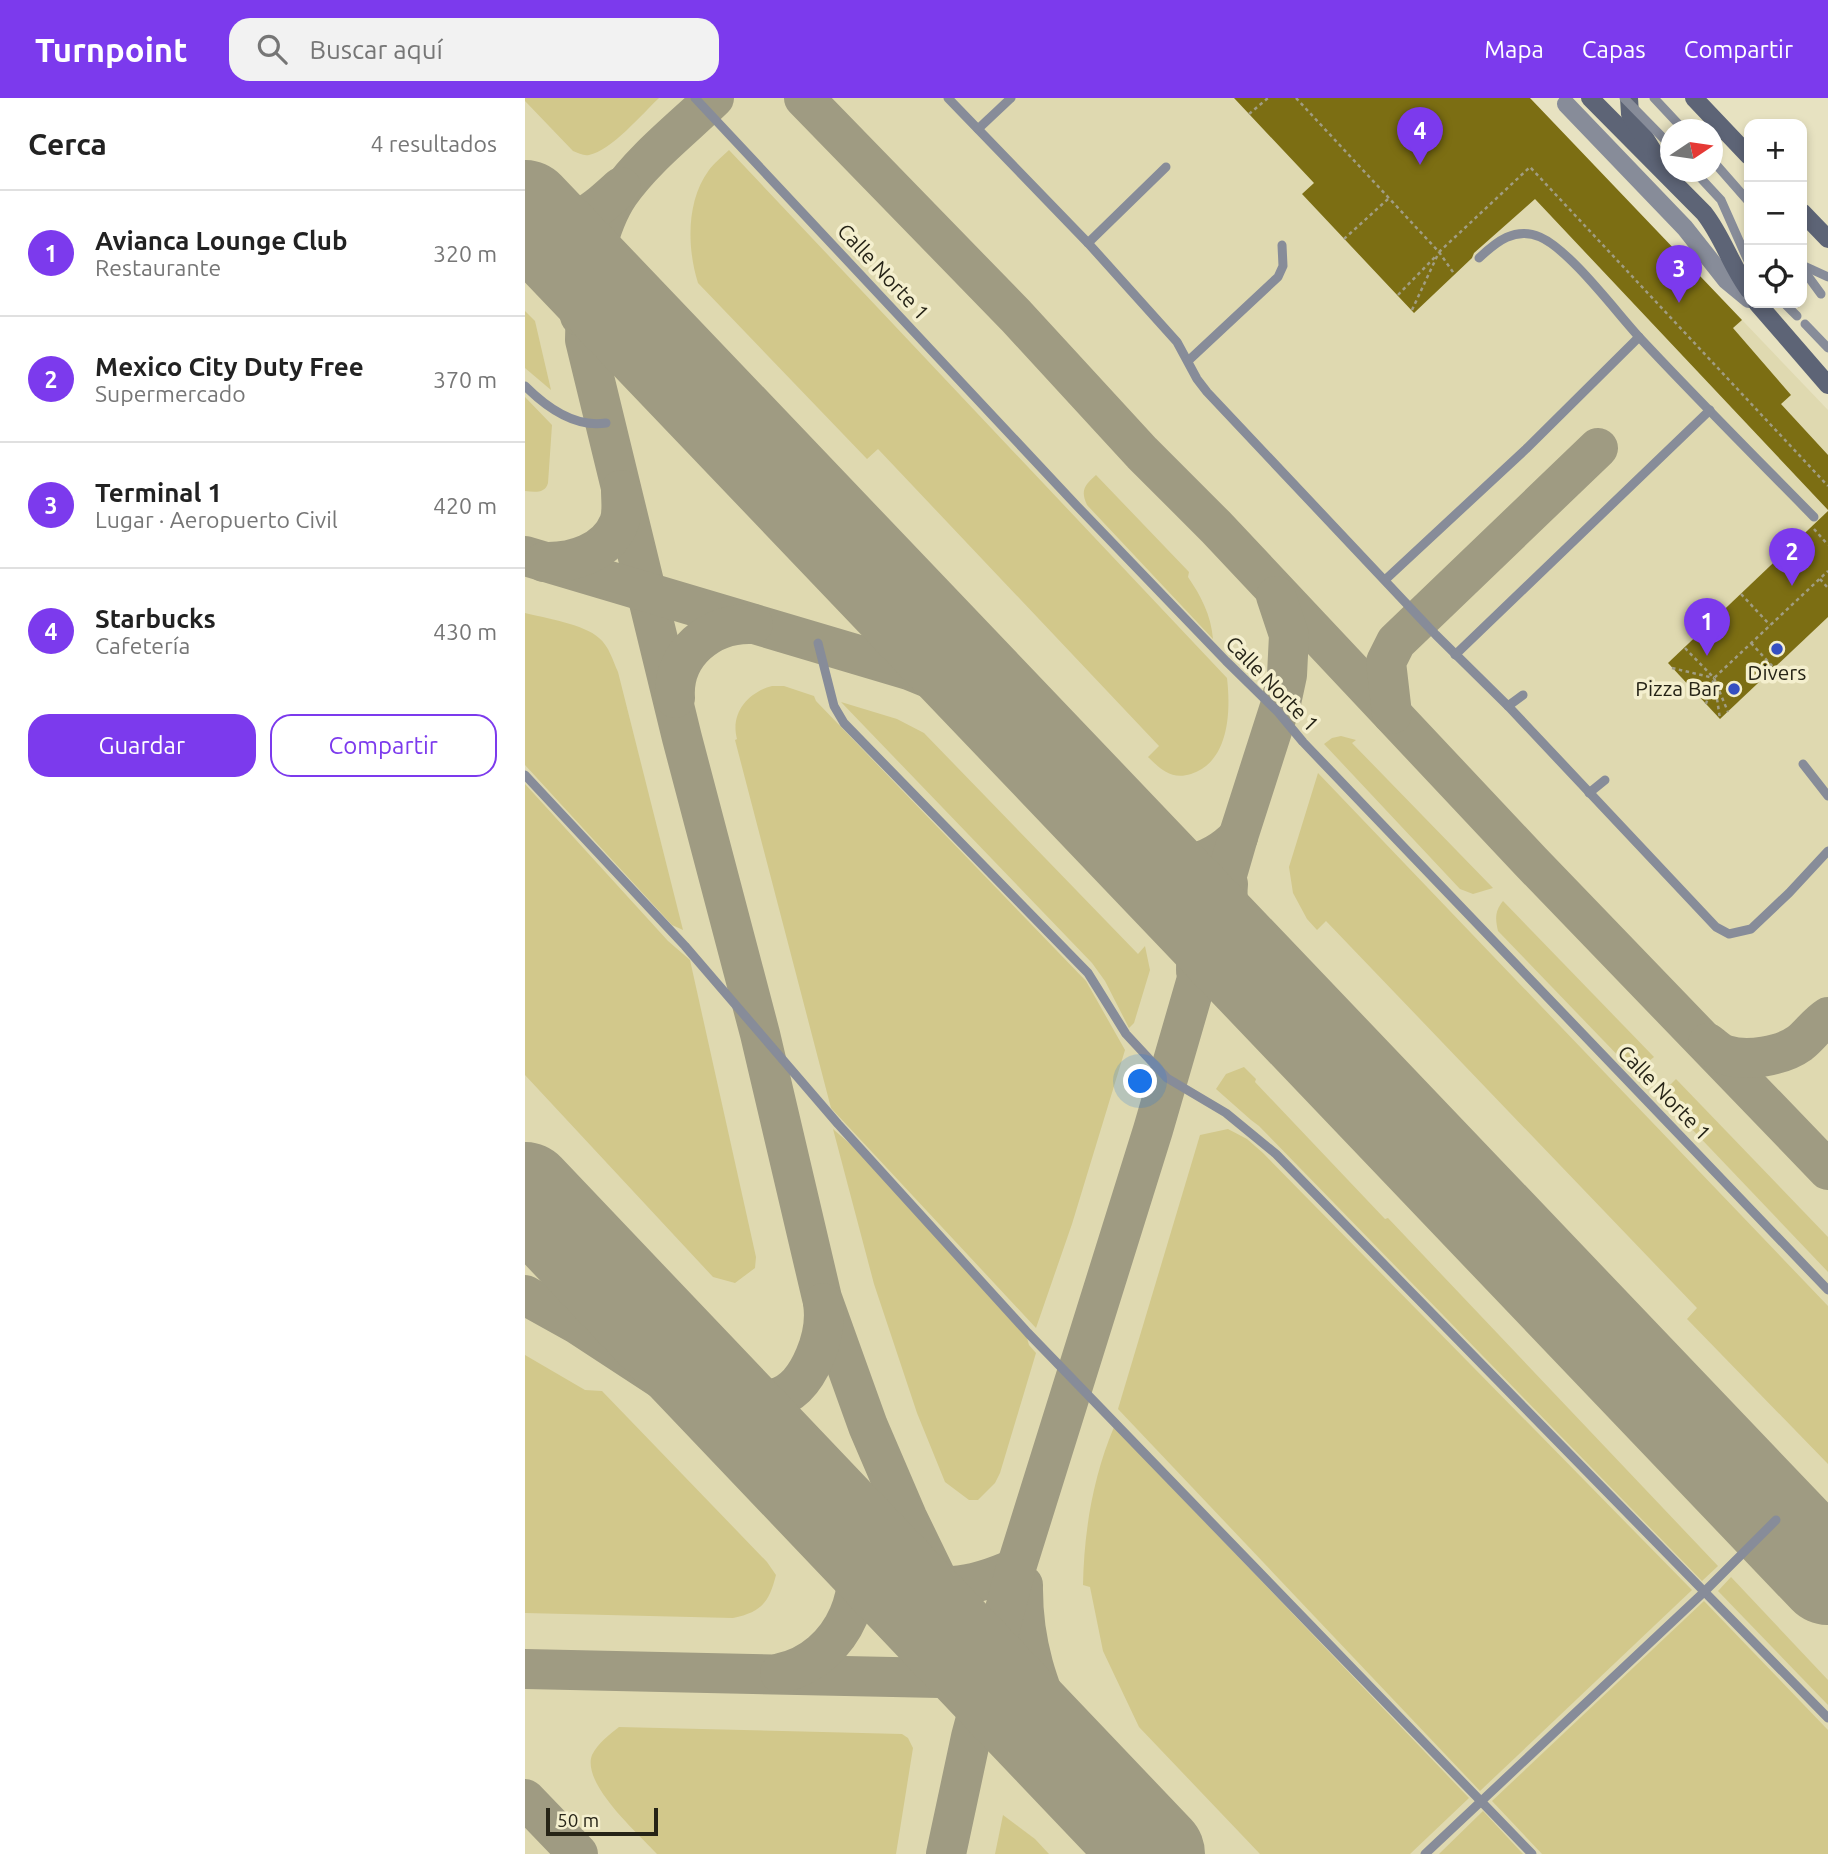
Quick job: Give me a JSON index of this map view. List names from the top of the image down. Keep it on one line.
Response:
{"streets":{"lane":["Calle Norte 1"]},"places":["Divers","Pizza Bar"],"scale_bar":"50 m","north":"right","page":{"header":"Turnpoint","search":"Buscar aquí","nav":["Mapa","Capas","Compartir"],"heading":["Cerca","4 resultados"],"pins":["4","3","2","1"],"map_buttons":["+","−"],"list":[{"mark":"1","name":"Avianca Lounge Club","note":"Restaurante","value":"320 m"},{"mark":"2","name":"Mexico City Duty Free","note":"Supermercado","value":"370 m"},{"mark":"3","name":"Terminal 1","note":"Lugar · Aeropuerto Civil","value":"420 m"},{"mark":"4","name":"Starbucks","note":"Cafetería","value":"430 m"}],"buttons":["Guardar","Compartir"],"scale":"50 m"}}
